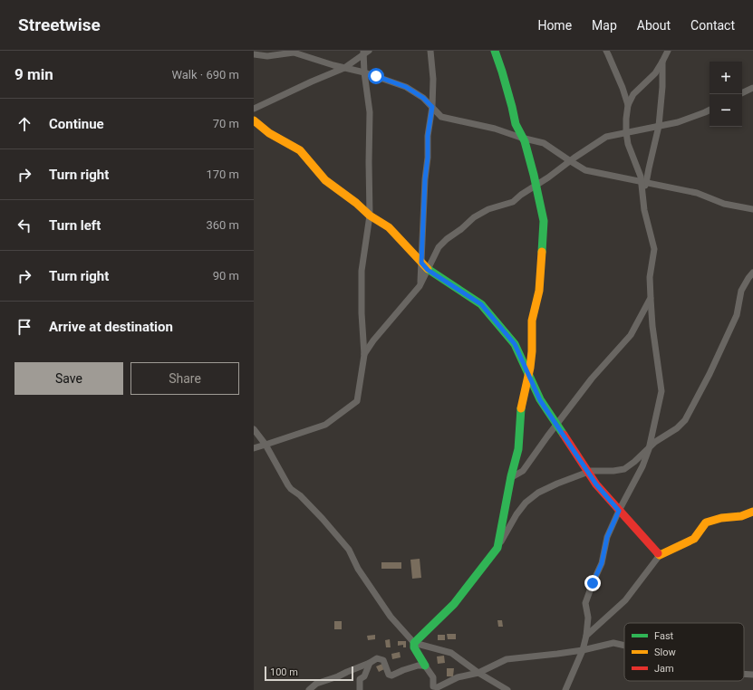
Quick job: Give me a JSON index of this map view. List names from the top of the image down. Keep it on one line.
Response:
{"legend":["Fast","Slow","Jam"],"scale_bar":"100 m","page":{"header":"Streetwise","nav":["Home","Map","About","Contact"],"heading":["9 min","Walk · 690 m"],"map_buttons":["+","−"],"list":[["Continue","70 m"],["Turn right","170 m"],["Turn left","360 m"],["Turn right","90 m"],"Arrive at destination"],"buttons":["Save","Share"],"scale":"100 m"}}
